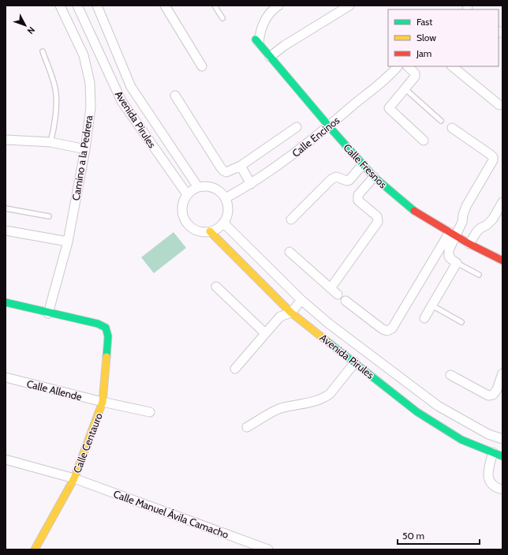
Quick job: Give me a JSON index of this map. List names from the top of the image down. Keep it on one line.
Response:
{"streets":{"street":["Avenida Pirules","Calle Encinos","Camino a la Pedrera","Calle Fresnos","Calle Allende","Calle Centauro","Calle Manuel Ávila Camacho"]},"crossings":[["Avenida Pirules","Calle Encinos"],["Calle Encinos","Calle Fresnos"],["Camino a la Pedrera","Calle Centauro"],["Calle Allende","Calle Centauro"],["Calle Centauro","Calle Manuel Ávila Camacho"]],"legend":["Fast","Slow","Jam"],"scale_bar":"50 m","north":"bottom right"}
